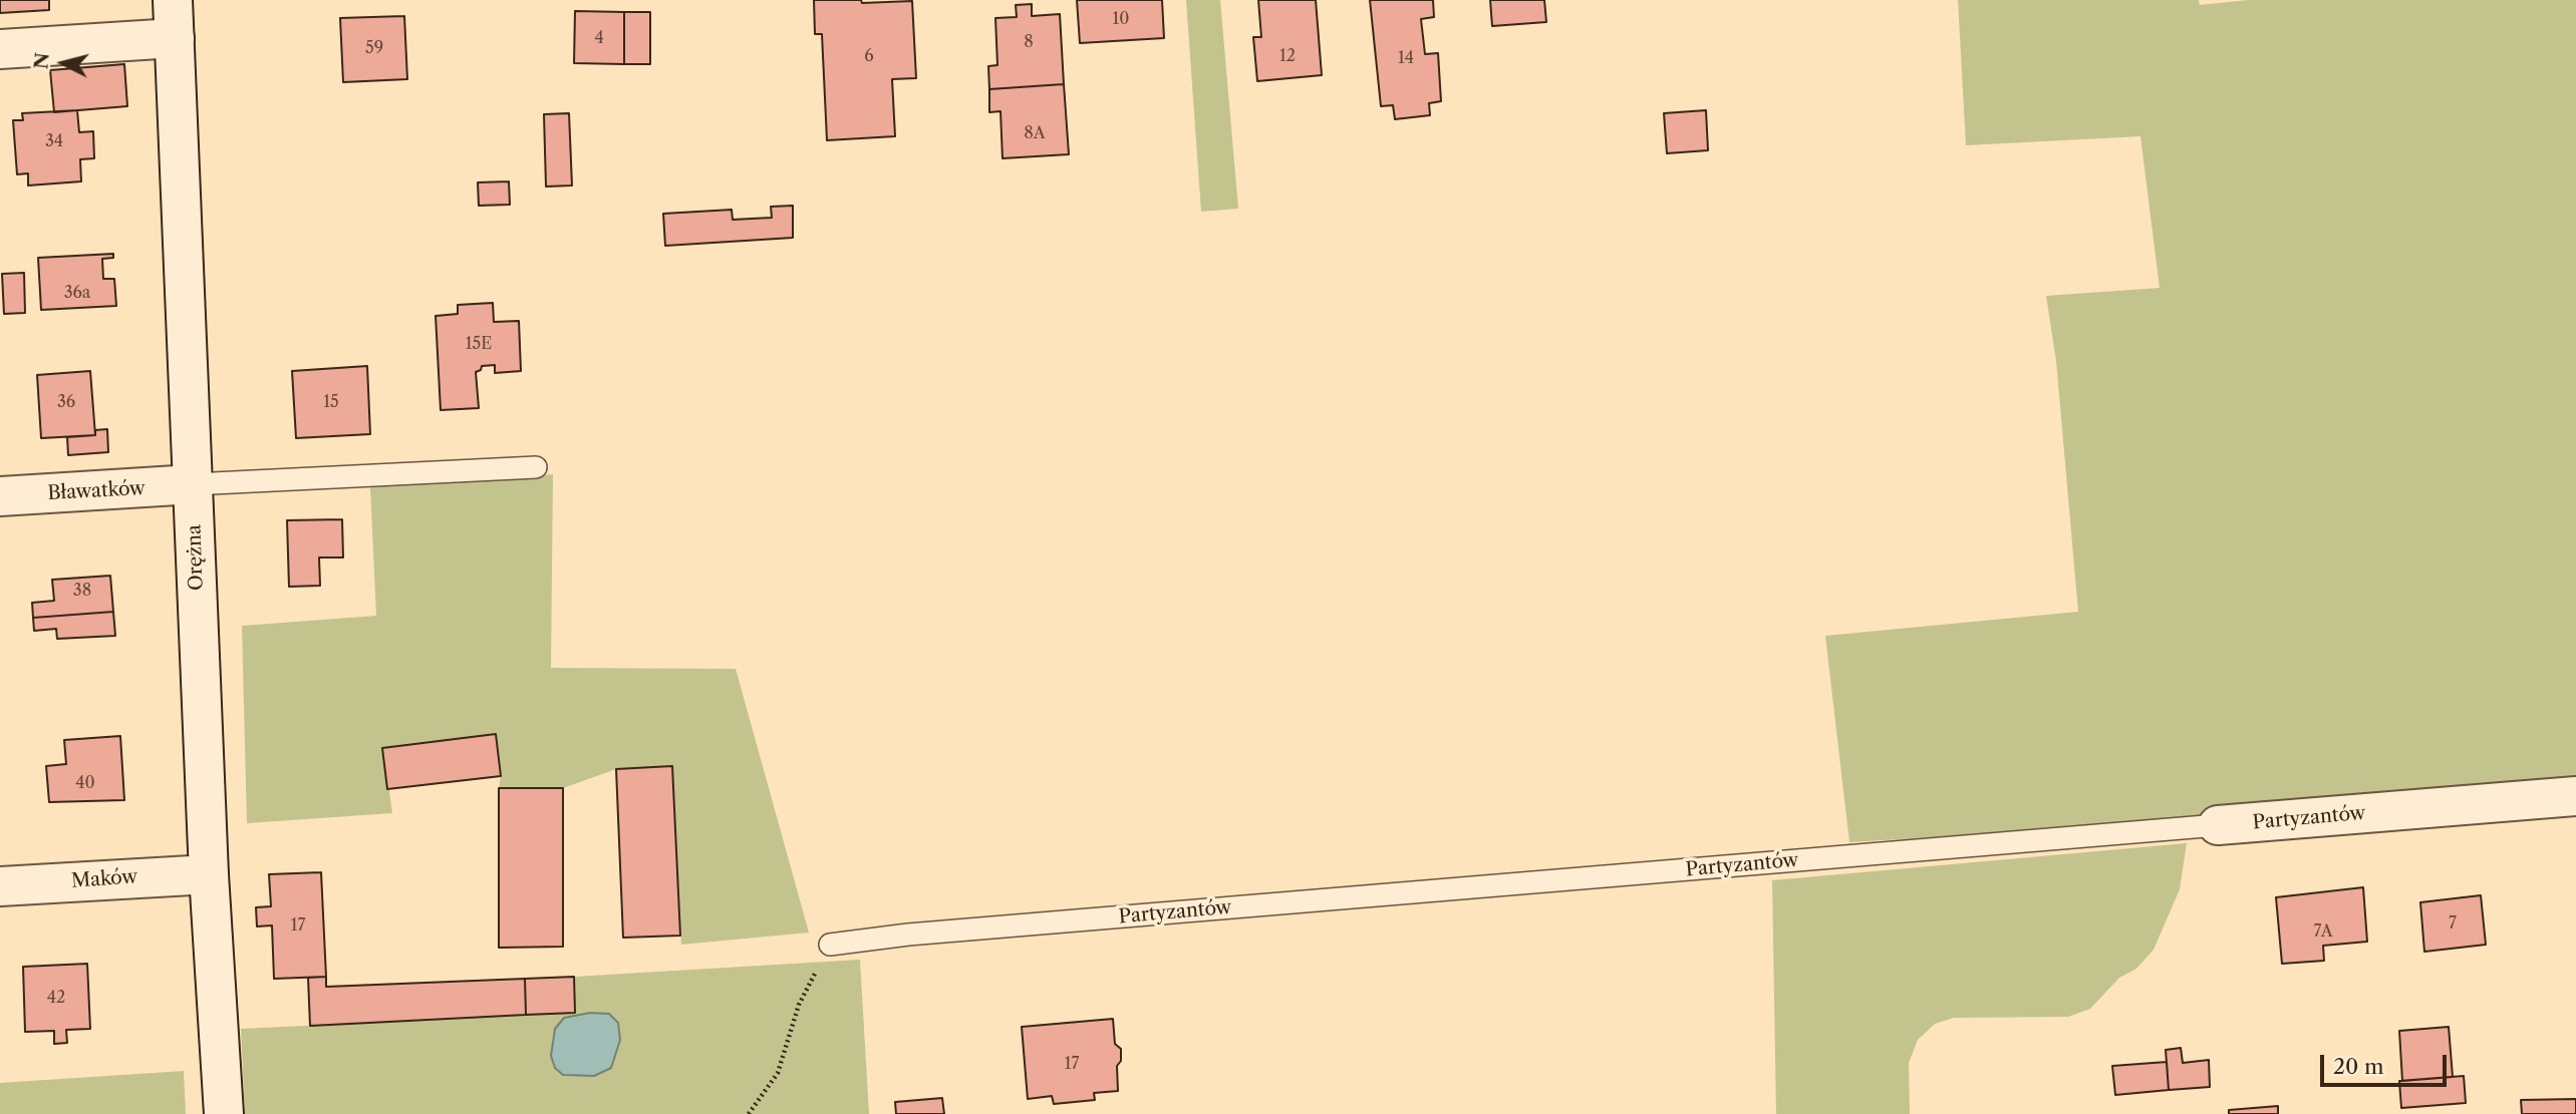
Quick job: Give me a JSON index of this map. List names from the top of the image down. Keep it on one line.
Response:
{"streets":{"street":["Bławatków","Orężna","Partyzantów","Maków"]},"crossings":[["Bławatków","Orężna"],["Orężna","Maków"]],"house_numbers":["10","4","8","59","6","12","14","8A","34","36a","15E","36","15","38","40","7","17","7A","42","17"],"scale_bar":"20 m","north":"left"}
